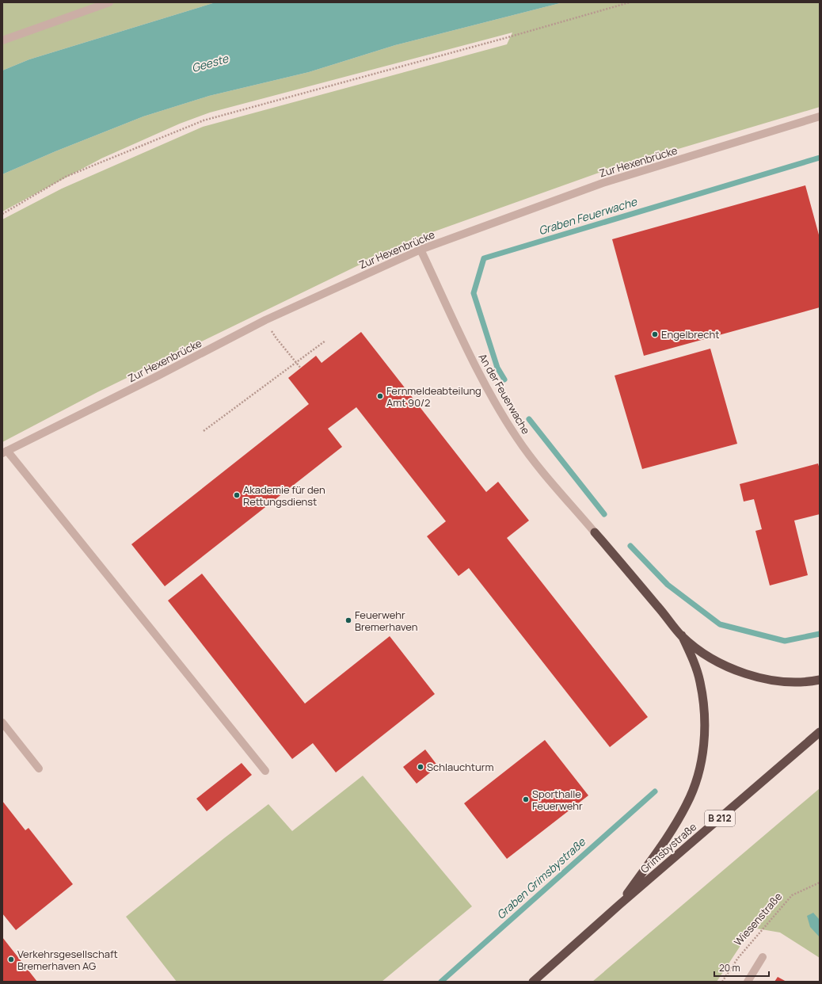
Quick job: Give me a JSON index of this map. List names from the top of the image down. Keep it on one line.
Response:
{"streets":{"highway":["B 212","Grimsbystraße"],"street":["Zur Hexenbrücke","An der Feuerwache"],"path":["Wiesenstraße"]},"crossings":[["Zur Hexenbrücke","An der Feuerwache"]],"water":["Geeste","Graben Feuerwache","Graben Grimsbystraße"],"places":["Engelbrecht","Fernmeldeabteilung Amt 90/2","Akademie für den Rettungsdienst","Feuerwehr Bremerhaven","Schlauchturm","Sporthalle Feuerwehr","Verkehrsgesellschaft Bremerhaven AG"],"scale_bar":"20 m"}
